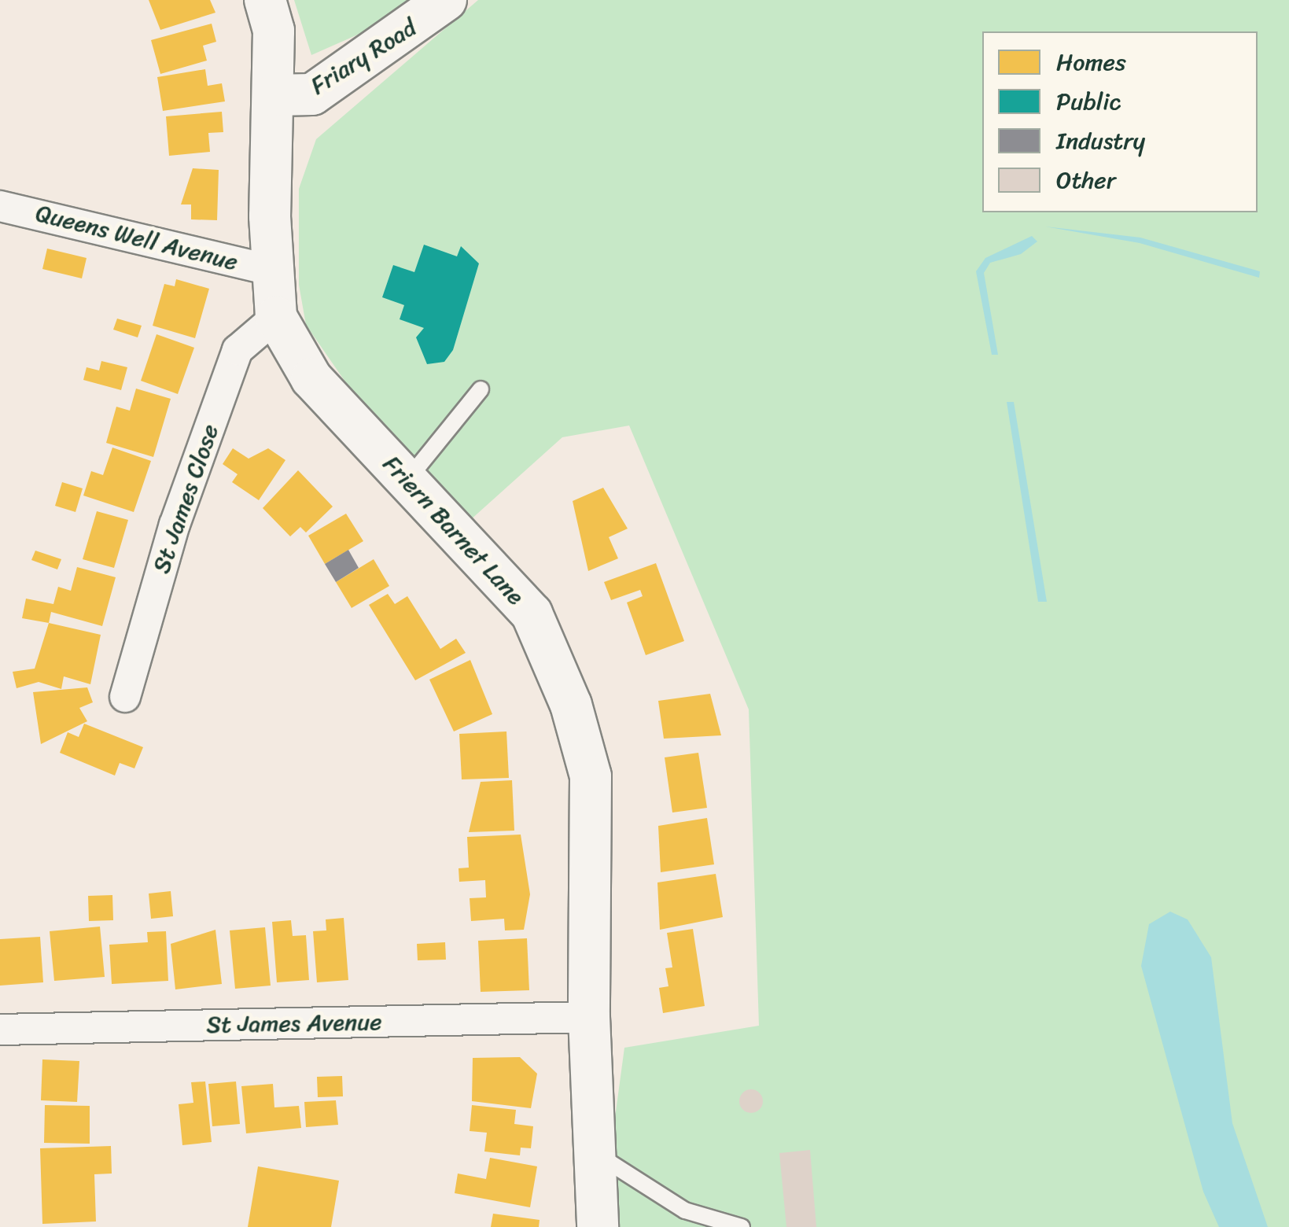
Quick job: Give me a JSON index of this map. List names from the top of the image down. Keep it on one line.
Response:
{"streets":{"main road":["Friary Road","Friern Barnet Lane"],"street":["Queens Well Avenue","St James Close","St James Avenue"]},"crossings":[["Friary Road","Friern Barnet Lane"],["Queens Well Avenue","Friern Barnet Lane"],["St James Close","Friern Barnet Lane"],["Friern Barnet Lane","St James Avenue"]],"legend":["Homes","Public","Industry","Other"]}
